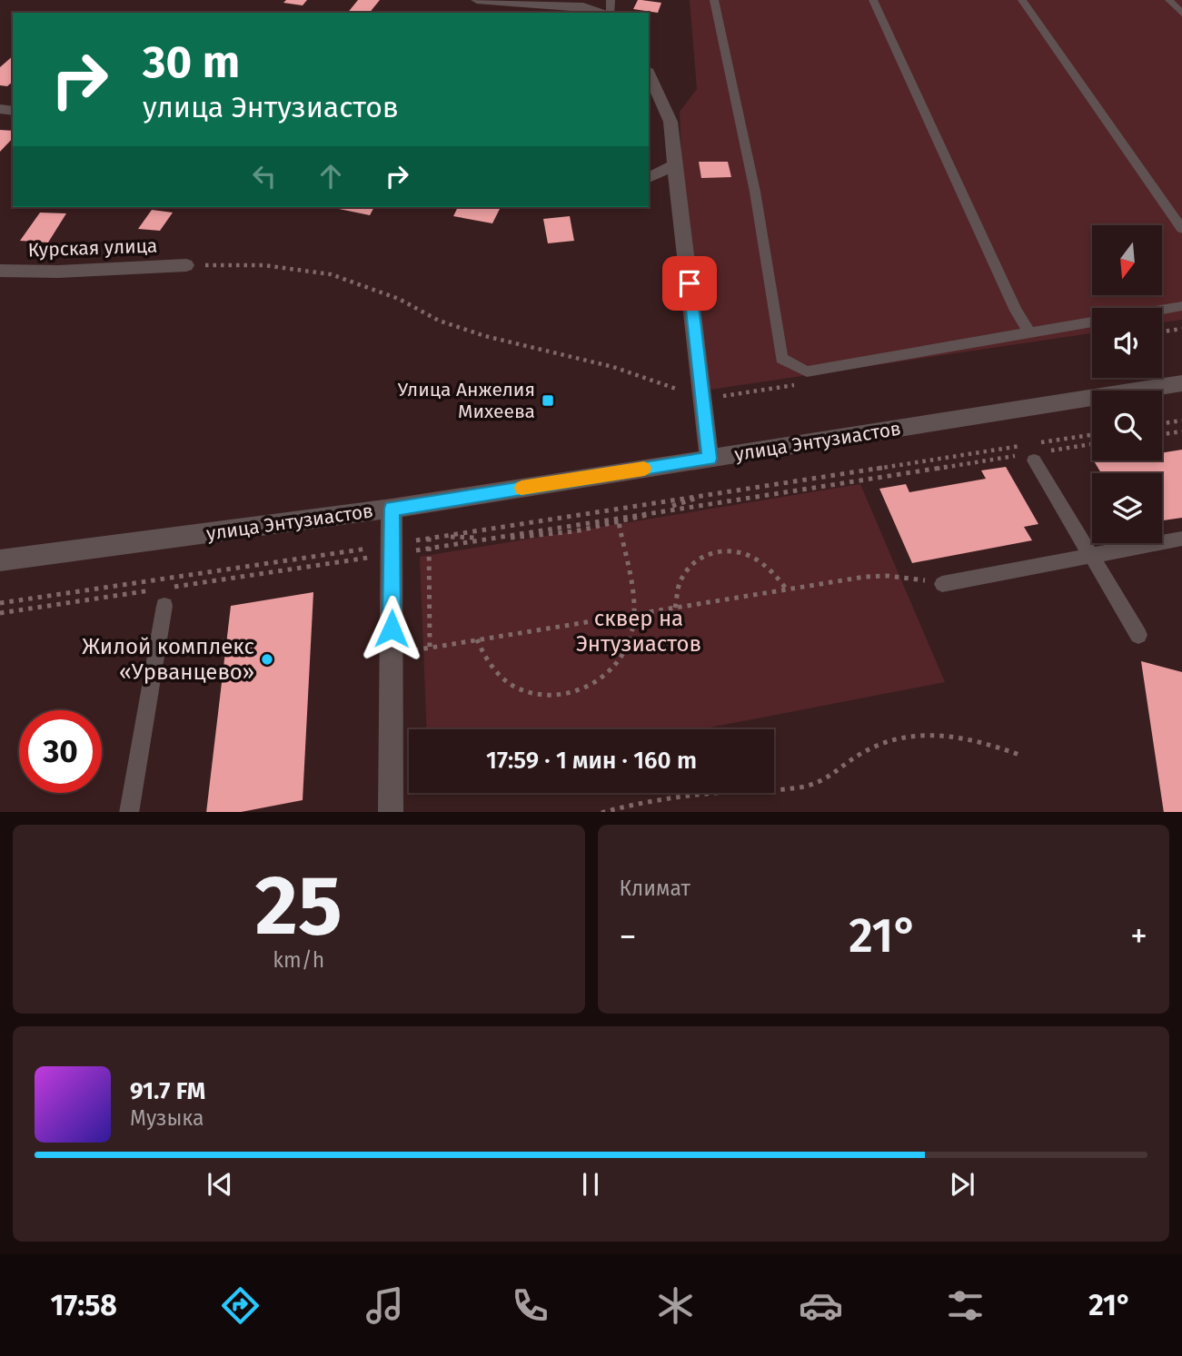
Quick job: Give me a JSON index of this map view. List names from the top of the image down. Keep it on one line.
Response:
{"streets":{"street":["Курская улица","улица Энтузиастов"]},"parks":["сквер на Энтузиастов"],"places":{"transit":["Улица Анжелия Михеева"],"other":["Жилой комплекс «Урванцево»"]},"north":"bottom","page":{"turn":["30 m","улица Энтузиастов"],"limit":"30","trip":"17:59 · 1 мин · 160 m","tile":[["25","km/h"],"Климат"],"heat":["−","21°","+"],"song":["91.7 FM","Музыка"],"tabs":["17:58","21°"]}}
